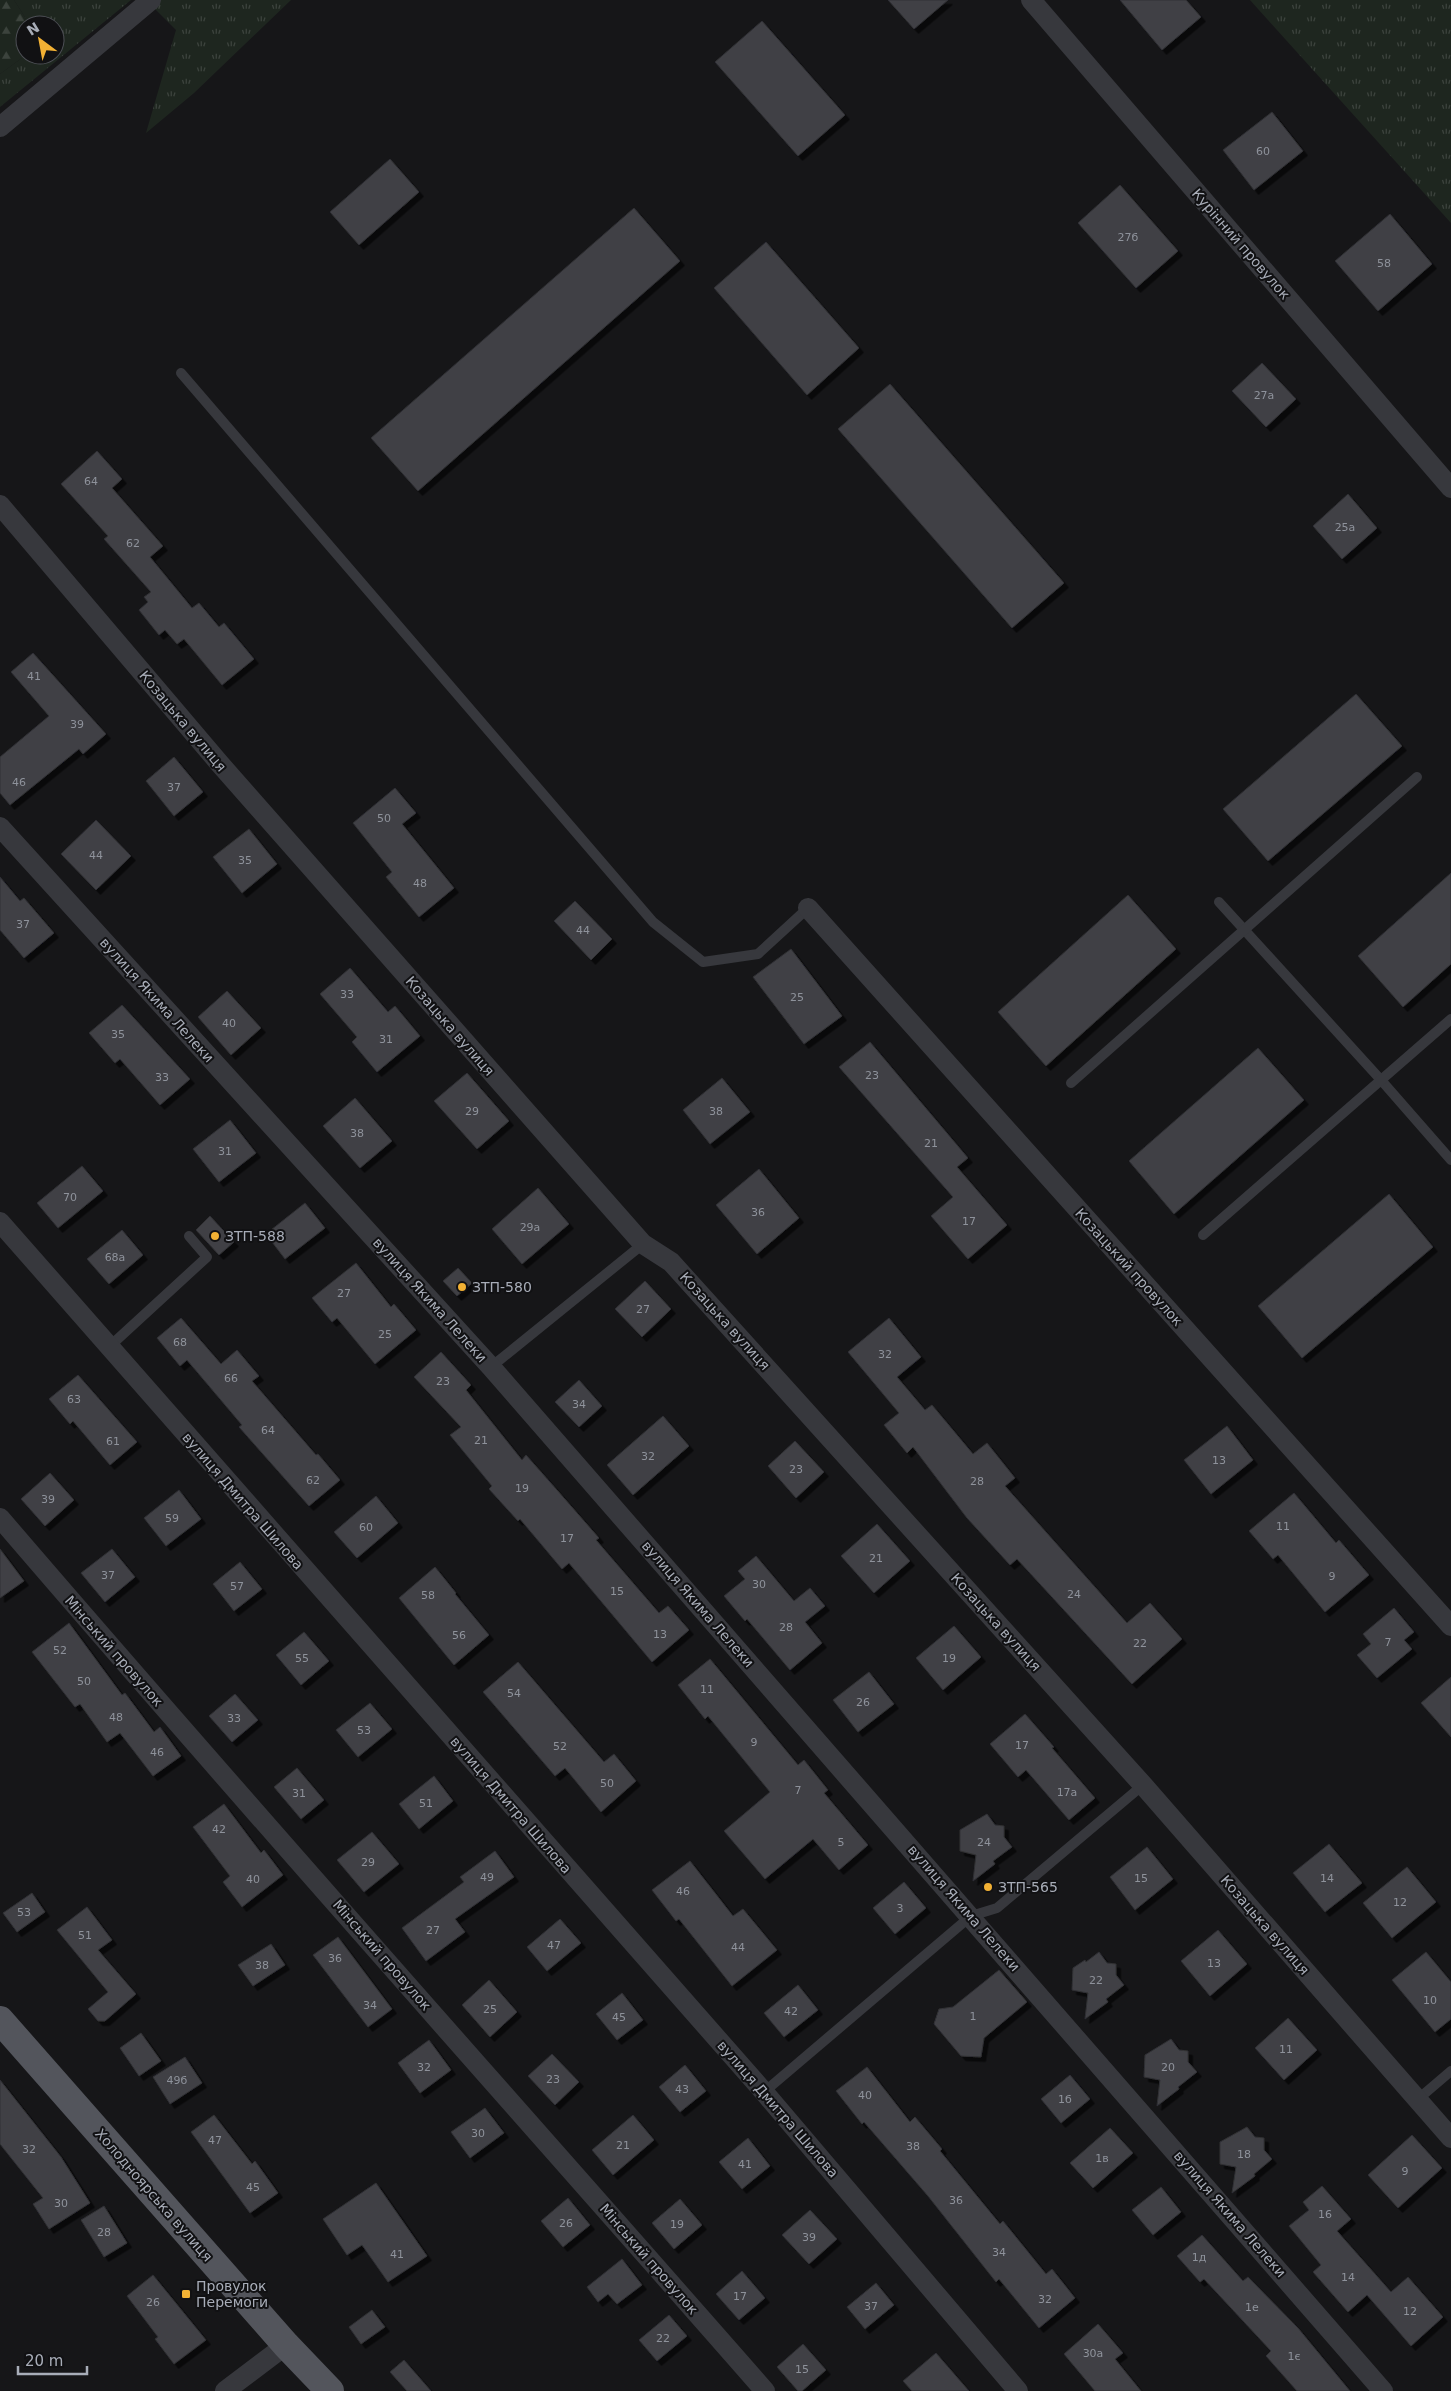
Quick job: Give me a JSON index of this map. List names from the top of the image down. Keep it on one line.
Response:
{"streets":{"main road":["Холодноярська вулиця"],"street":["Курінний провулок","Козацька вулиця","вулиця Якима Лелеки","Козацький провулок","вулиця Дмитра Шилова","Мінський провулок"]},"places":{"other":["ЗТП-588","ЗТП-580","ЗТП-565"],"transit":["Провулок Перемоги"]},"house_numbers":["60","27б","58","27а","64","25а","62","41","39","46","37","50","44","35","48","37","44","33","25","40","35","31","23","33","29","38","38","21","31","70","36","17","29а","68а","27","27","25","68","32","66","23","63","34","64","21","61","32","13","23","62","28","19","39","59","11","60","17","21","37","9","30","57","15","24","58","28","13","56","7","22","52","55","19","50","11","54","26","48","33","53","9","17","52","46","50","7","17а","31","51","42","5","24","29","49","15","14","40","46","12","3","53","27","51","47","44","36","13","38","22","10","34","25","42","1","45","11","32","20","23","49б","43","40","1б","30","47","21","38","32","18","1в","41","9","45","36","30","16","26","19","28","39","34","41","1д","14","17","32","26","37","1е","12","22","30а","1є","15"],"scale_bar":"20 m","north":"top left"}
